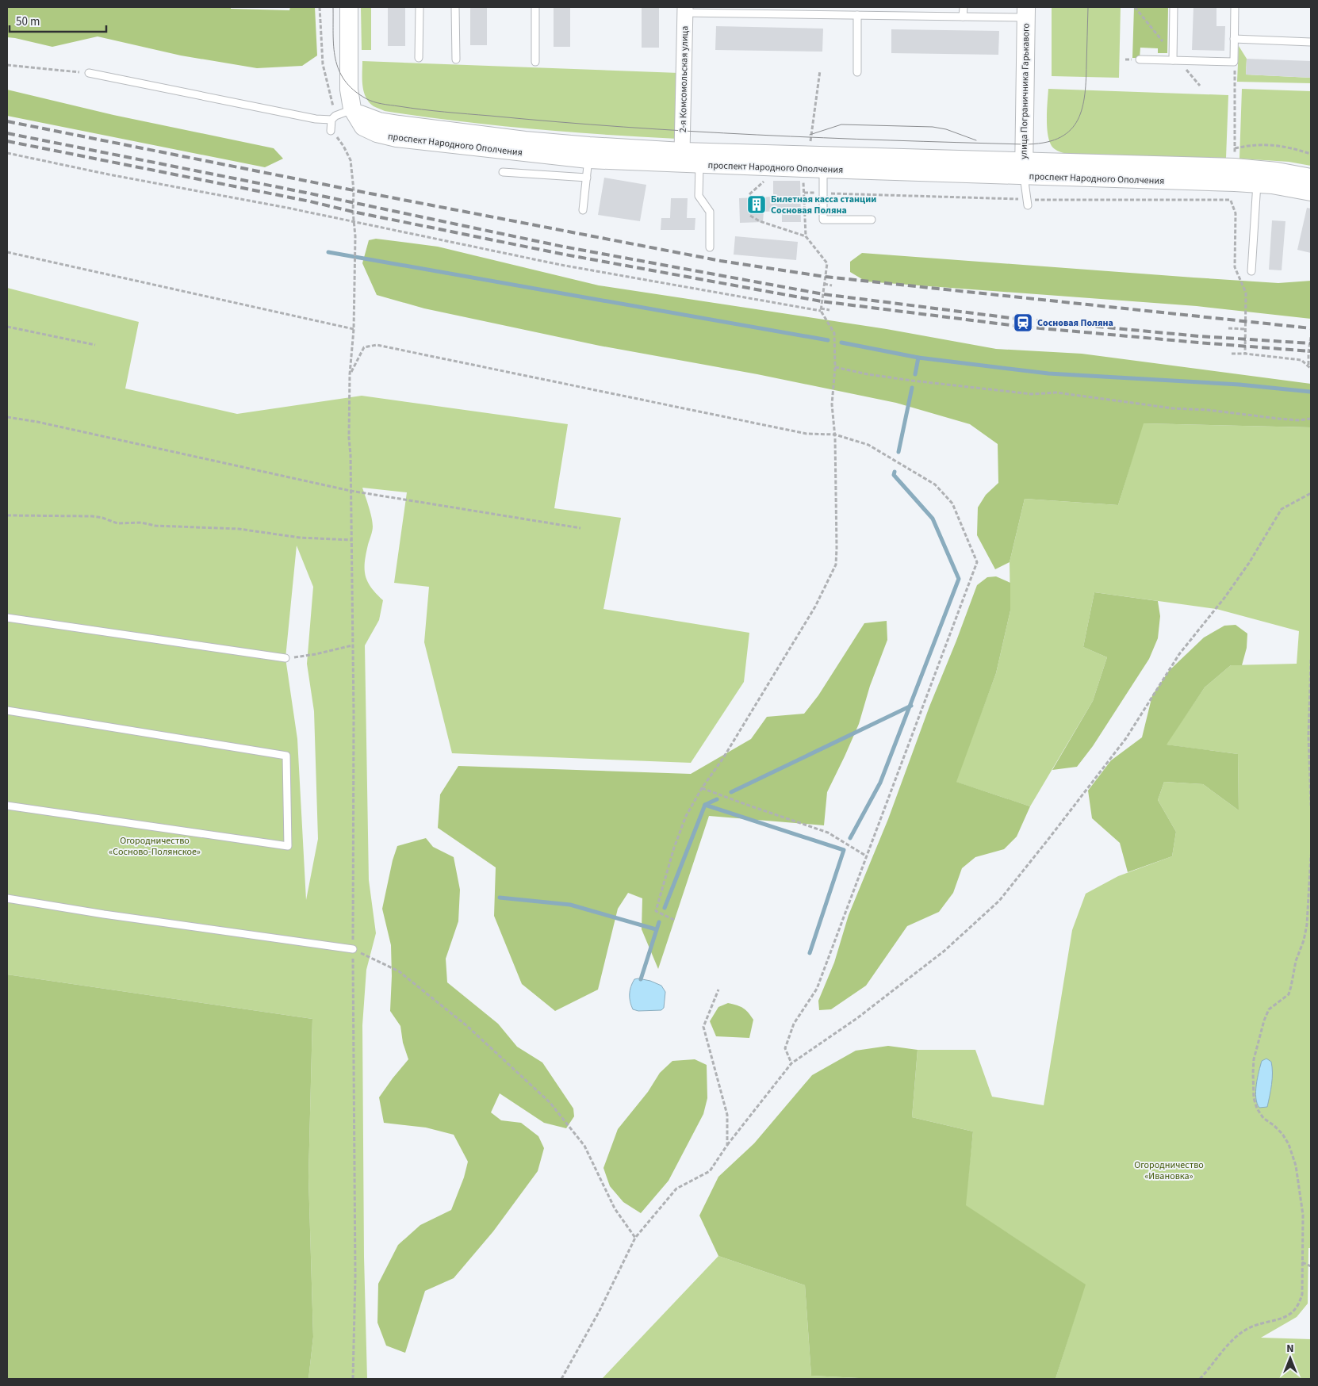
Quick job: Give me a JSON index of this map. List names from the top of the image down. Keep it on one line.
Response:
{"streets":{"street":["2-я Комсомольская улица","улица Пограничника Гарькавого","проспект Народного Ополчения"]},"crossings":[["2-я Комсомольская улица","проспект Народного Ополчения"],["улица Пограничника Гарькавого","проспект Народного Ополчения"]],"parks":["Огородничество «Сосново-Полянское»","Огородничество «Ивановка»"],"places":{"building":["Билетная касса станции Сосновая Поляна"],"station":["Сосновая Поляна"]},"scale_bar":"50 m","north":"top"}
